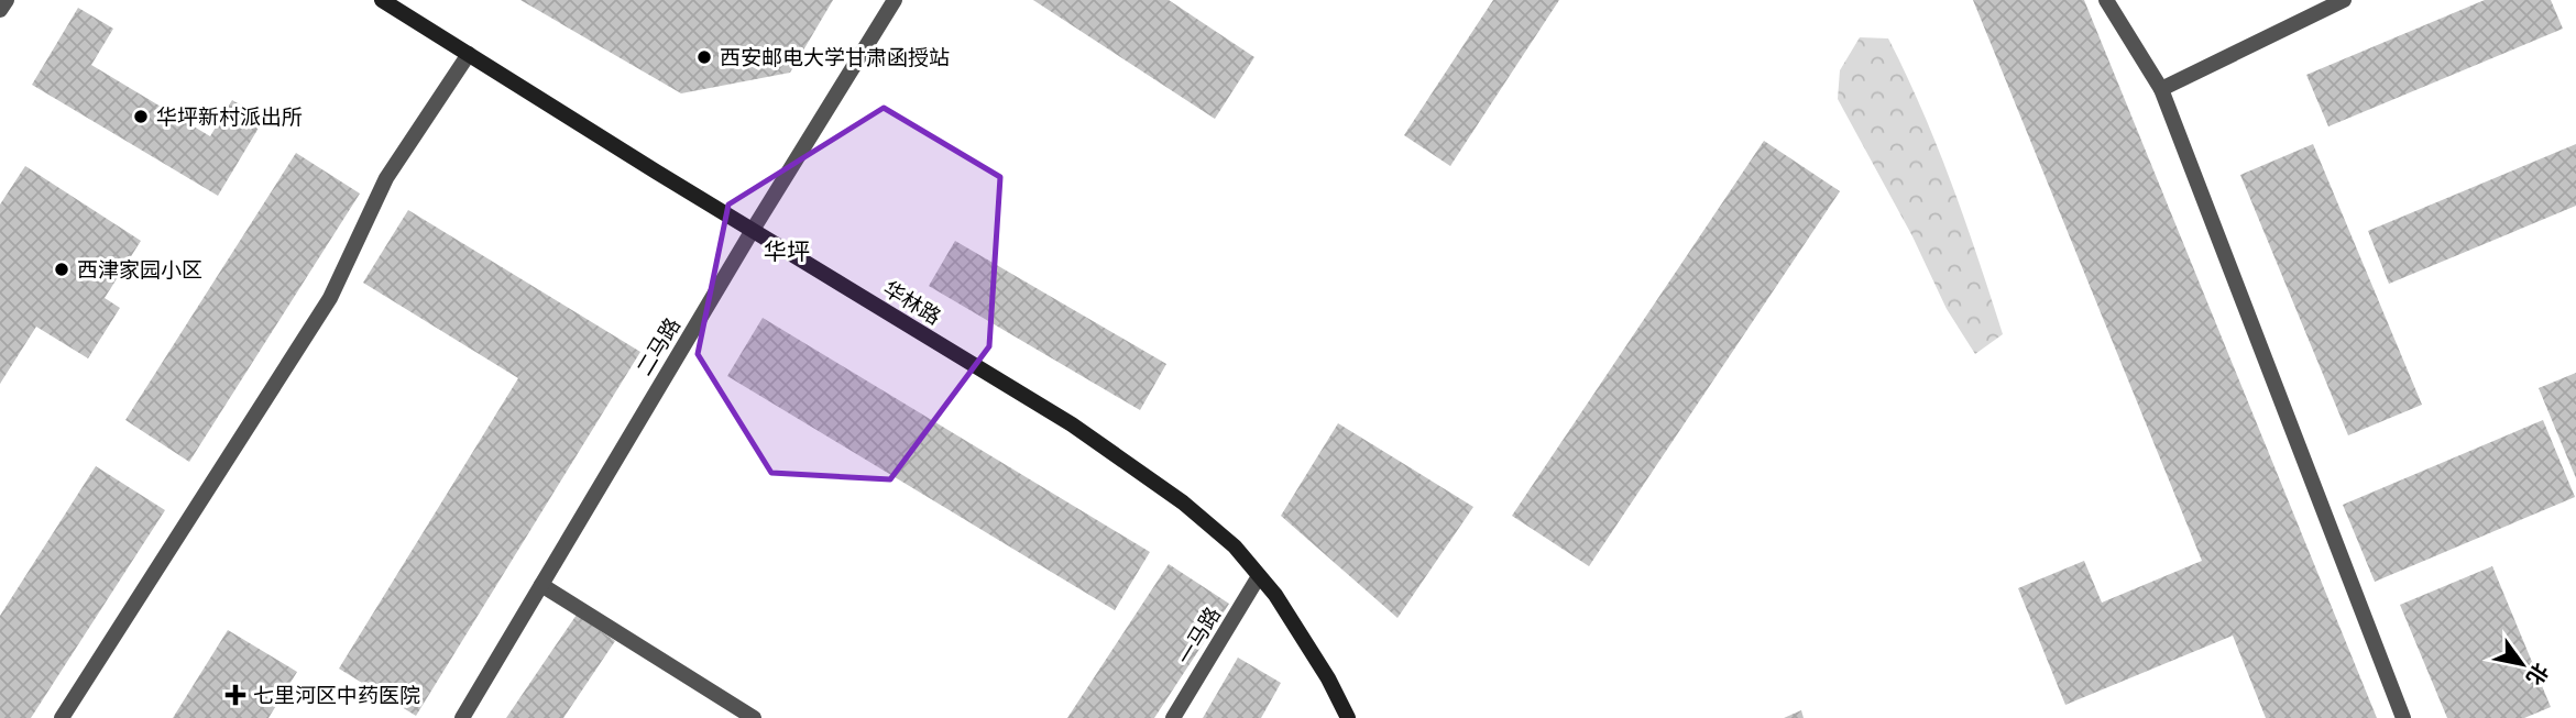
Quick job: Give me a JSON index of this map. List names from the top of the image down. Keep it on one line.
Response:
{"streets":{"street":["华林路","二马路","一马路"]},"crossings":[["华林路","二马路"],["华林路","一马路"]],"districts":["华坪"],"places":{"other":["西安邮电大学甘肃函授站","华坪新村派出所","西津家园小区"],"health":["七里河区中药医院"]},"north":"bottom right"}
